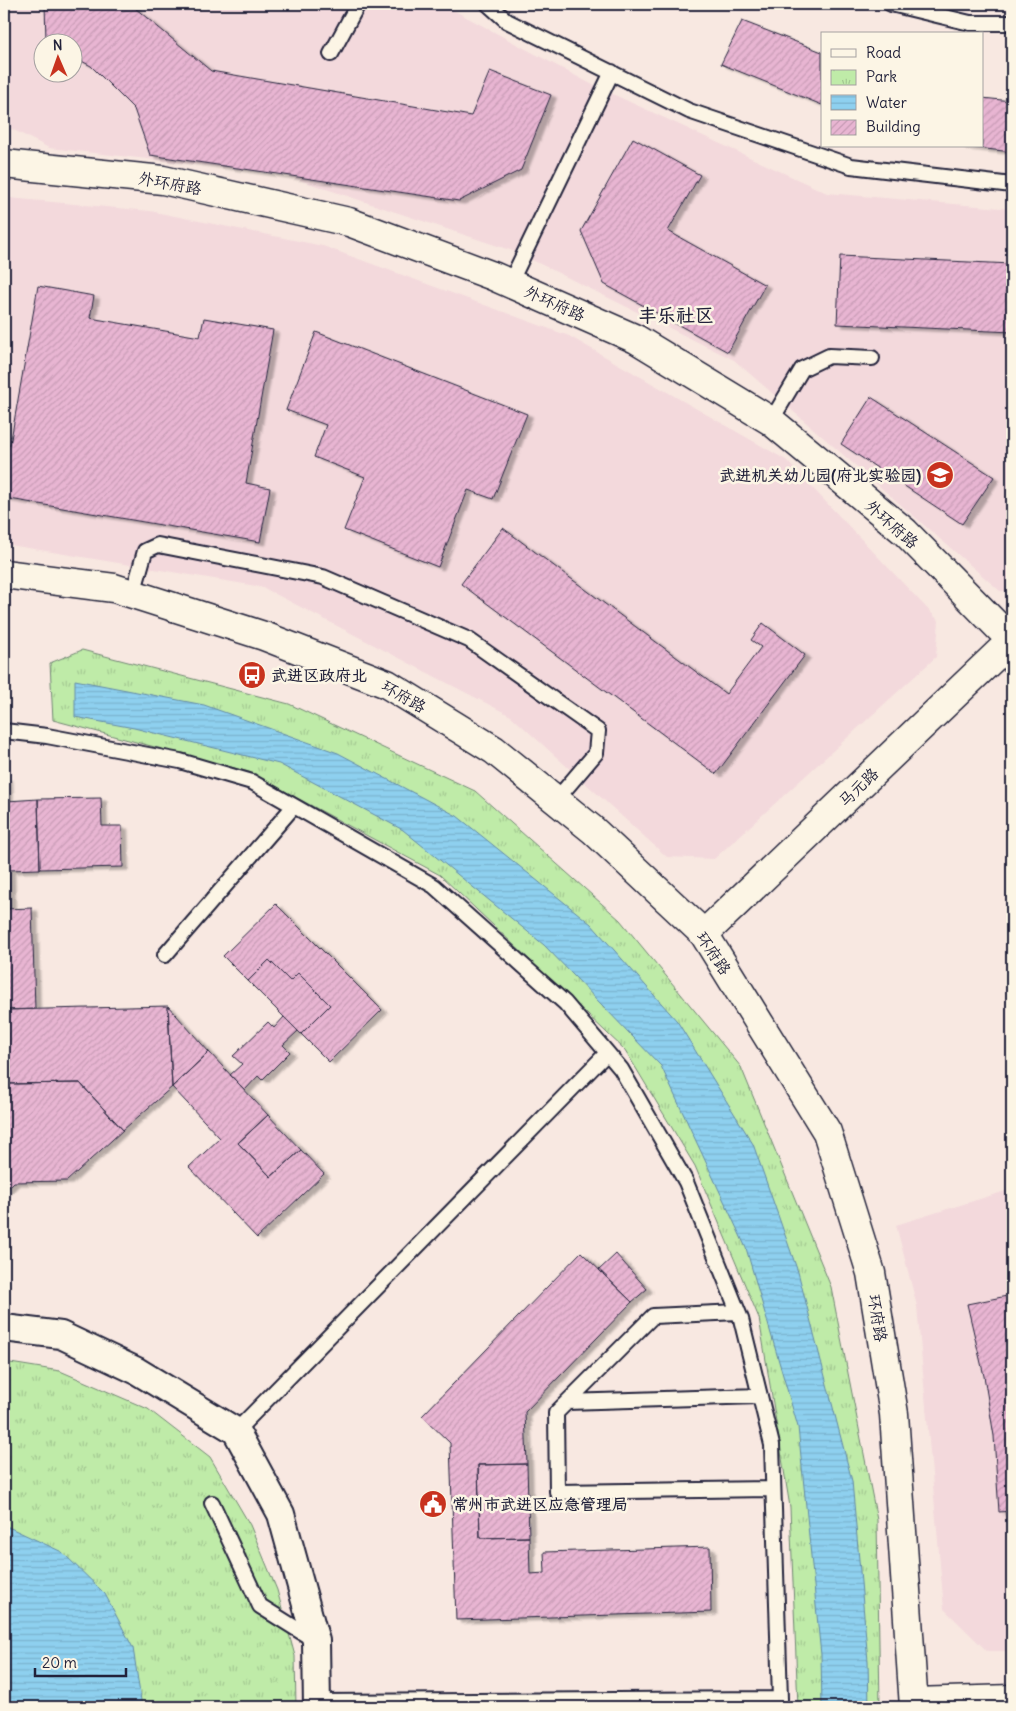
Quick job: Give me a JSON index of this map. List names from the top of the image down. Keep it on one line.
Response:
{"streets":{"street":["外环府路","环府路","马元路"]},"crossings":[["外环府路","马元路"],["环府路","马元路"]],"districts":["丰乐社区"],"places":{"school or university":["武进机关幼儿园(府北实验园)"],"bus stop":["武进区政府北"],"public building":["常州市武进区应急管理局"]},"legend":["Road","Park","Water","Building"],"scale_bar":"20 m","north":"top"}
